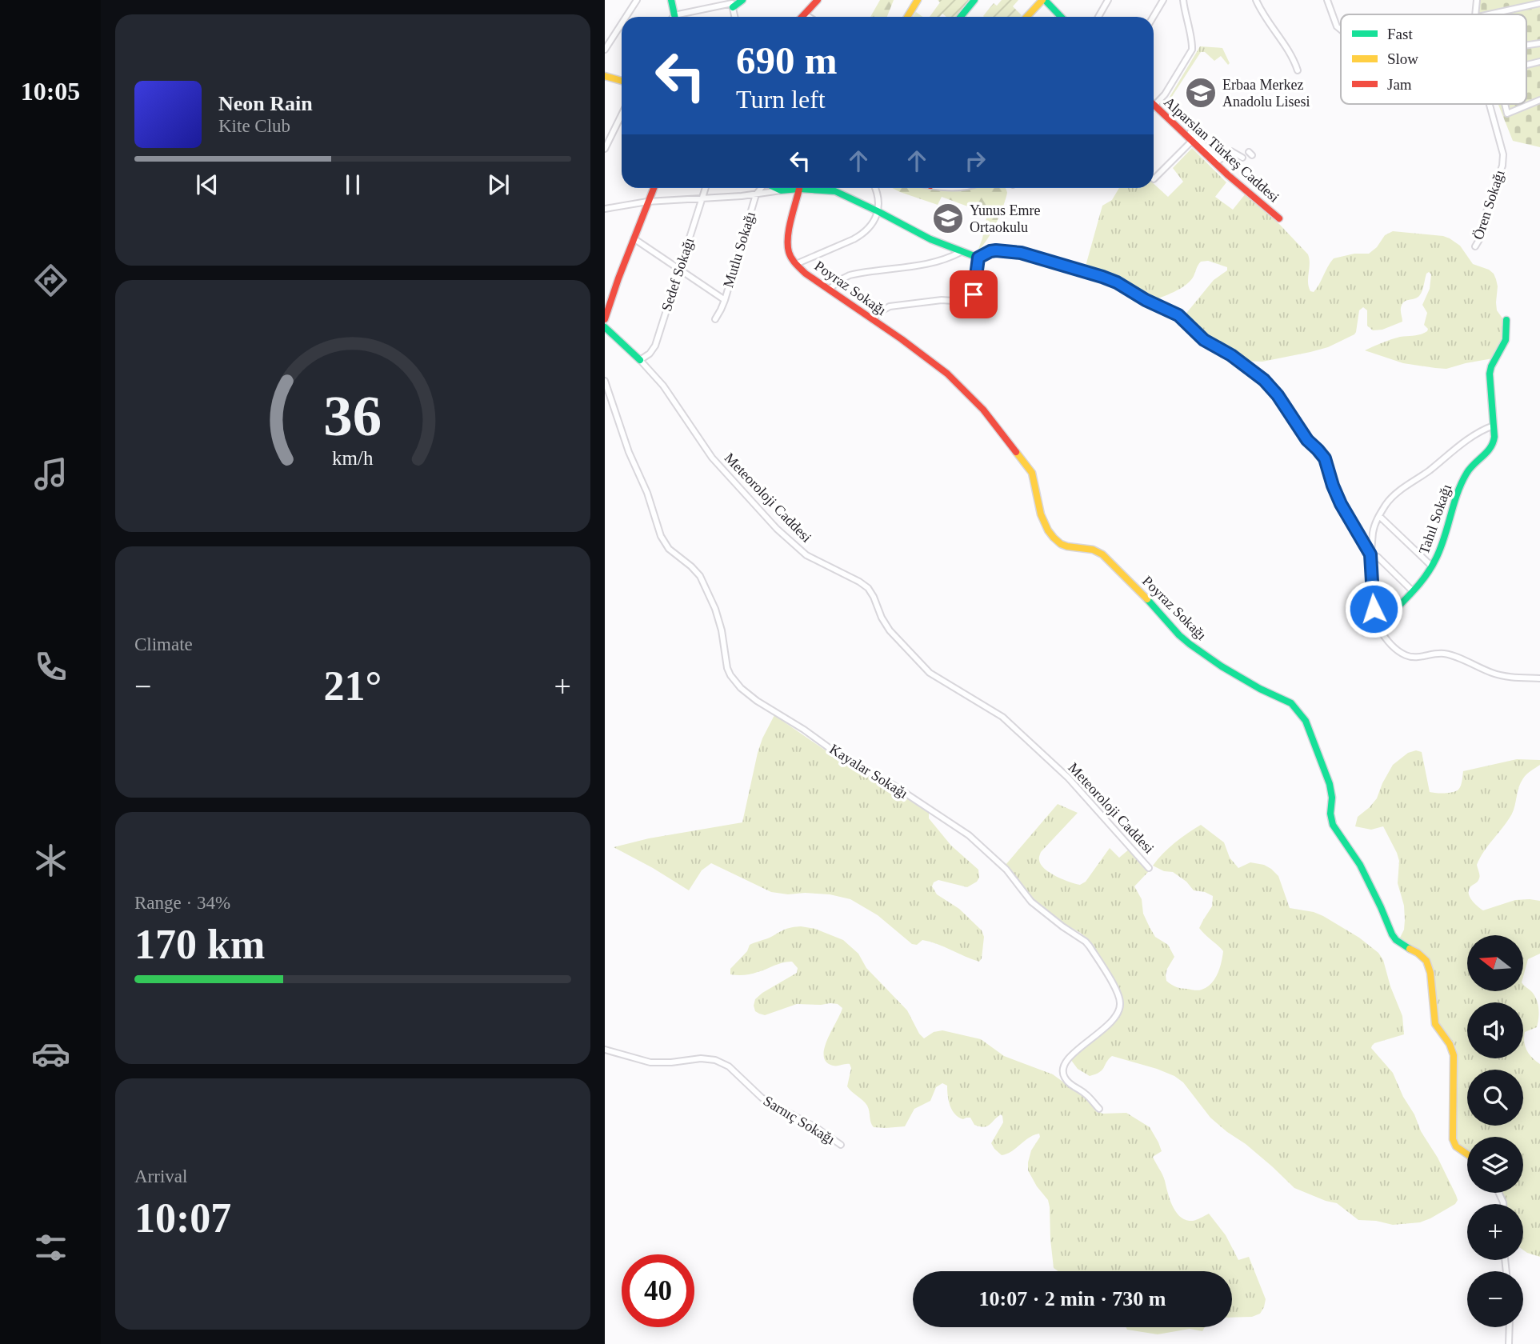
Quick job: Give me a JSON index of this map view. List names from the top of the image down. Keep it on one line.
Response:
{"streets":{"street":["Alparslan Türkeş Caddesi","Ören Sokağı","Mutlu Sokağı","Sedef Sokağı","Poyraz Sokağı","Meteoroloji Caddesi","Tahıl Sokağı","Kayalar Sokağı","Sarnıç Sokağı"]},"crossings":[["Sedef Sokağı","Meteoroloji Caddesi"]],"places":{"school or university":["Erbaa Merkez Anadolu Lisesi","Yunus Emre Ortaokulu"]},"legend":["Fast","Slow","Jam"],"north":"left","page":{"tabs":"10:05","turn":["690 m","Turn left"],"song":["Neon Rain","Kite Club"],"tile":["Climate",["Range · 34%","170 km"],["Arrival","10:07"]],"heat":["−","21°","+"],"map_buttons":["+","−"],"limit":"40","trip":"10:07 · 2 min · 730 m","gauge":["36","km/h"]}}
